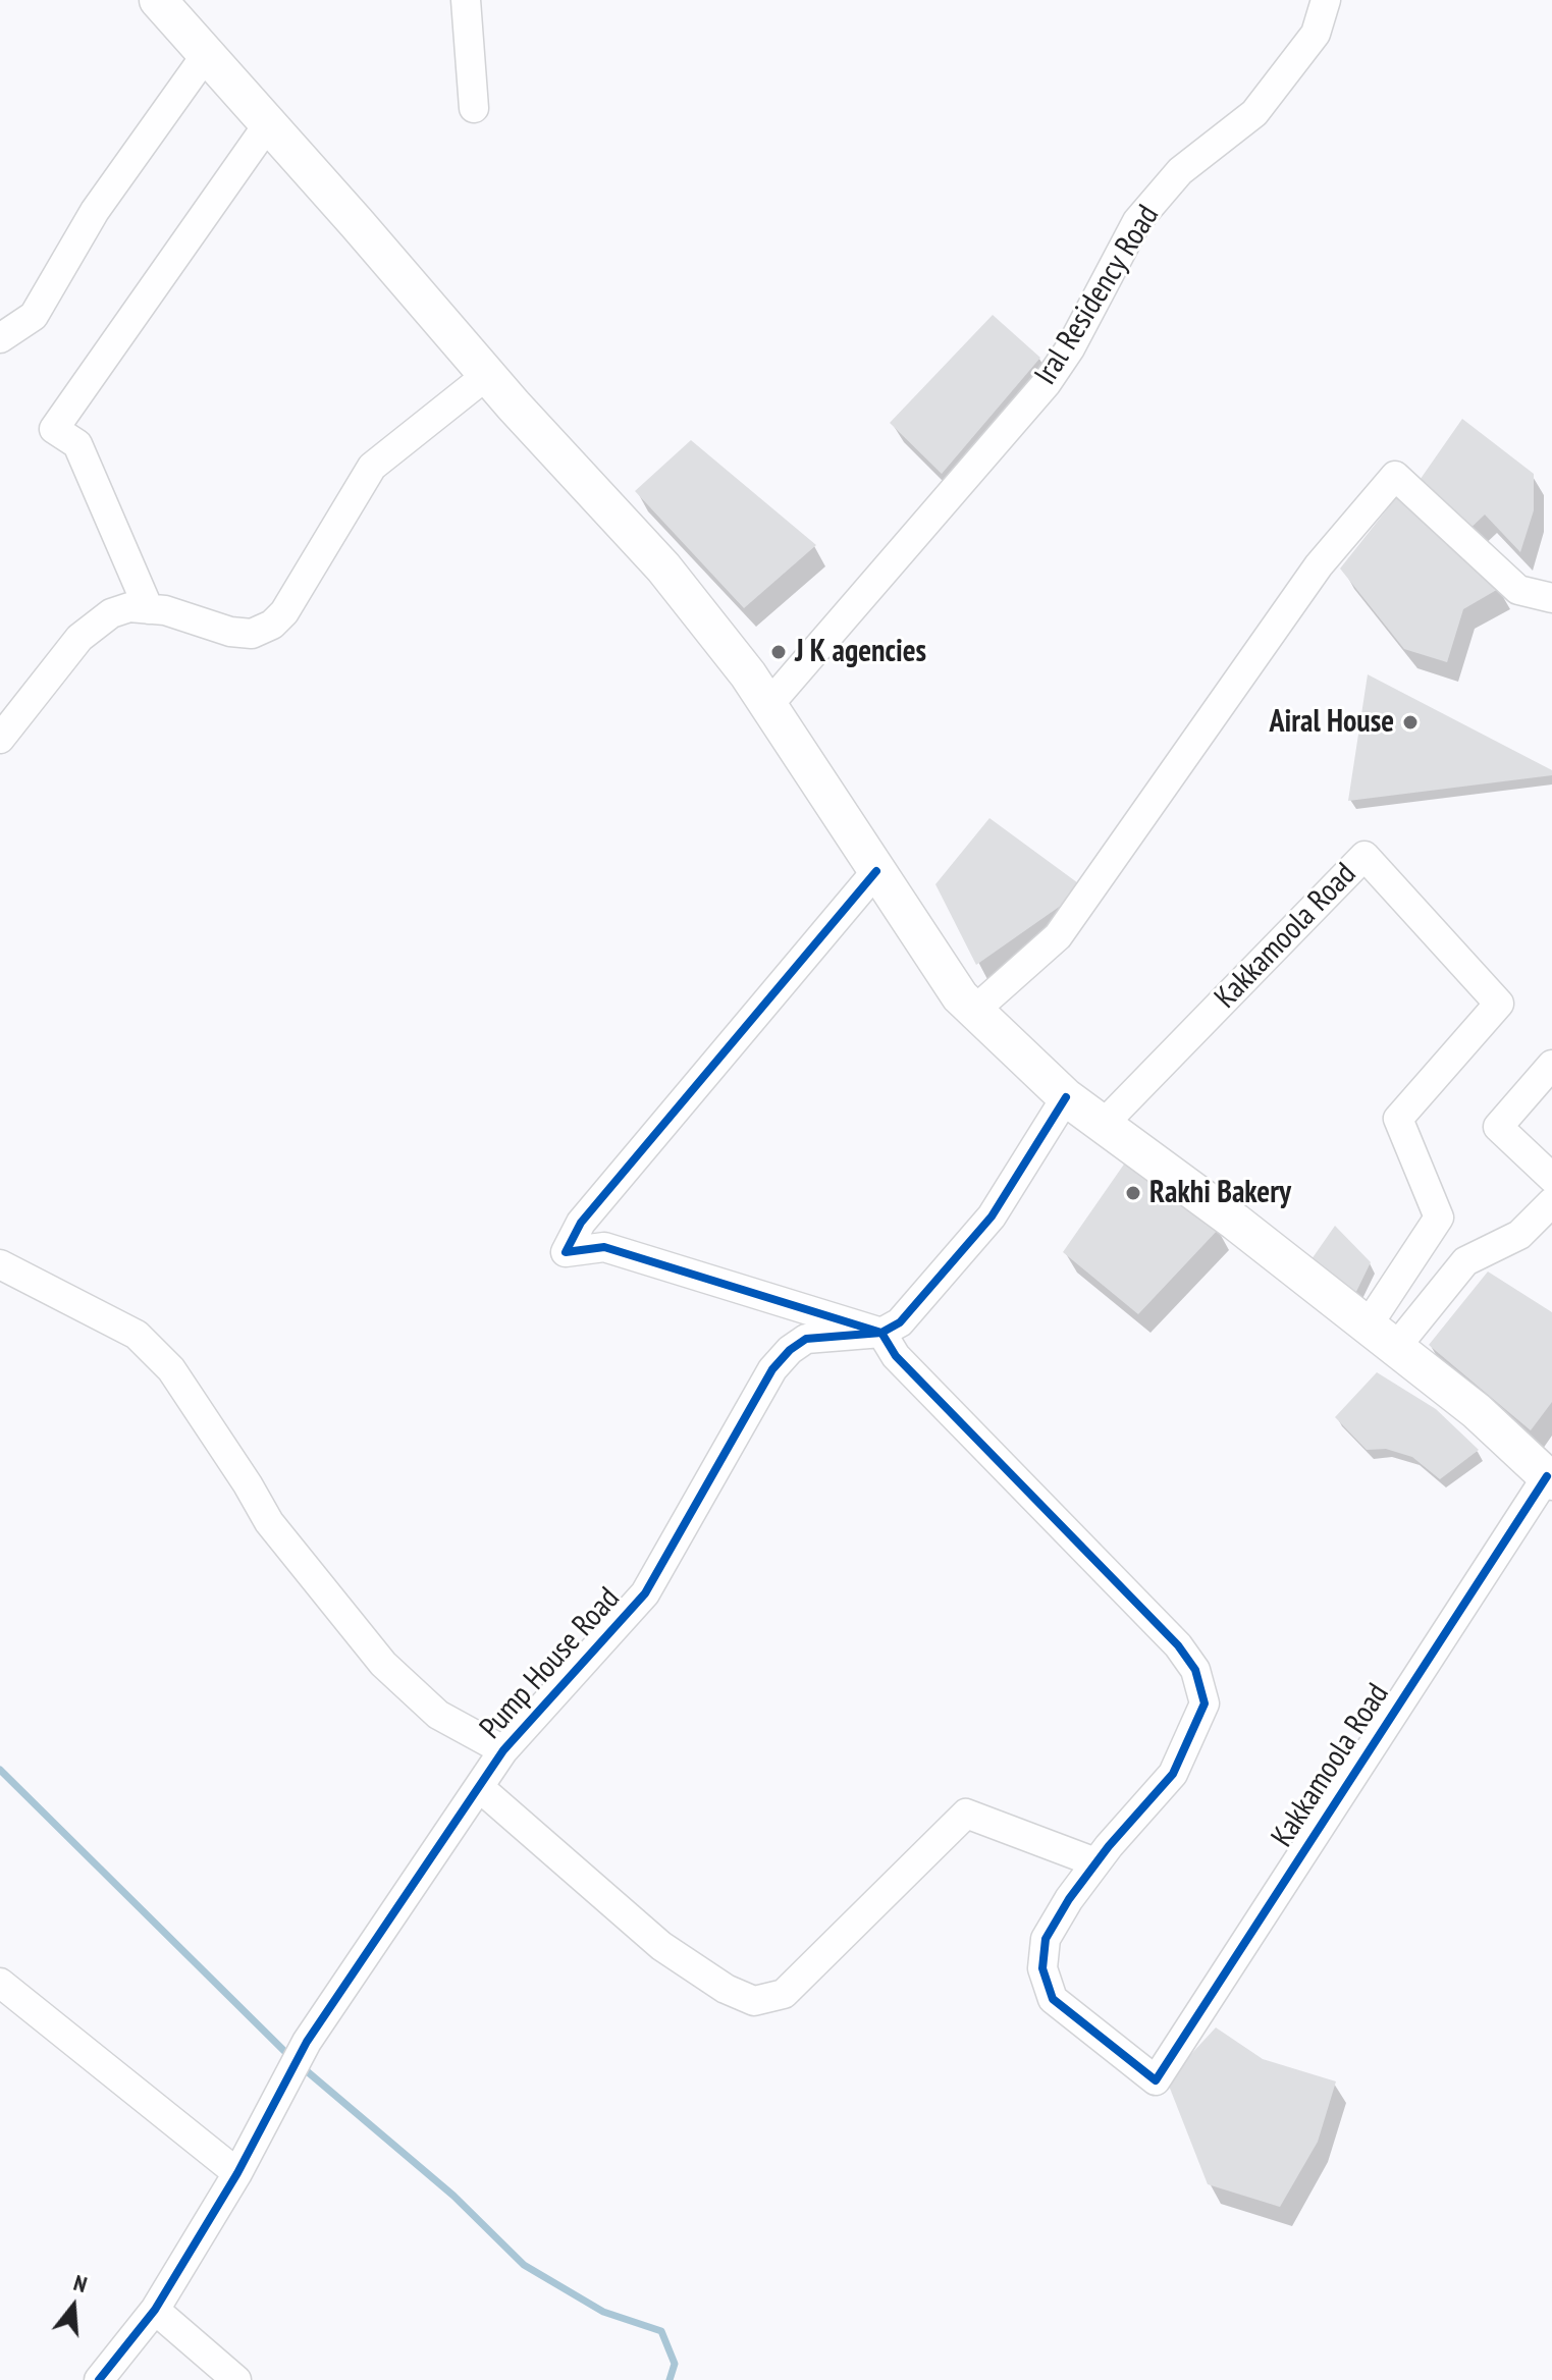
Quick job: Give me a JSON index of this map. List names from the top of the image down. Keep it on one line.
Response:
{"streets":{"street":["Iral Residency Road","Kakkamoola Road","Pump House Road"]},"places":["J K agencies","Airal House","Rakhi Bakery"],"north":"top"}
